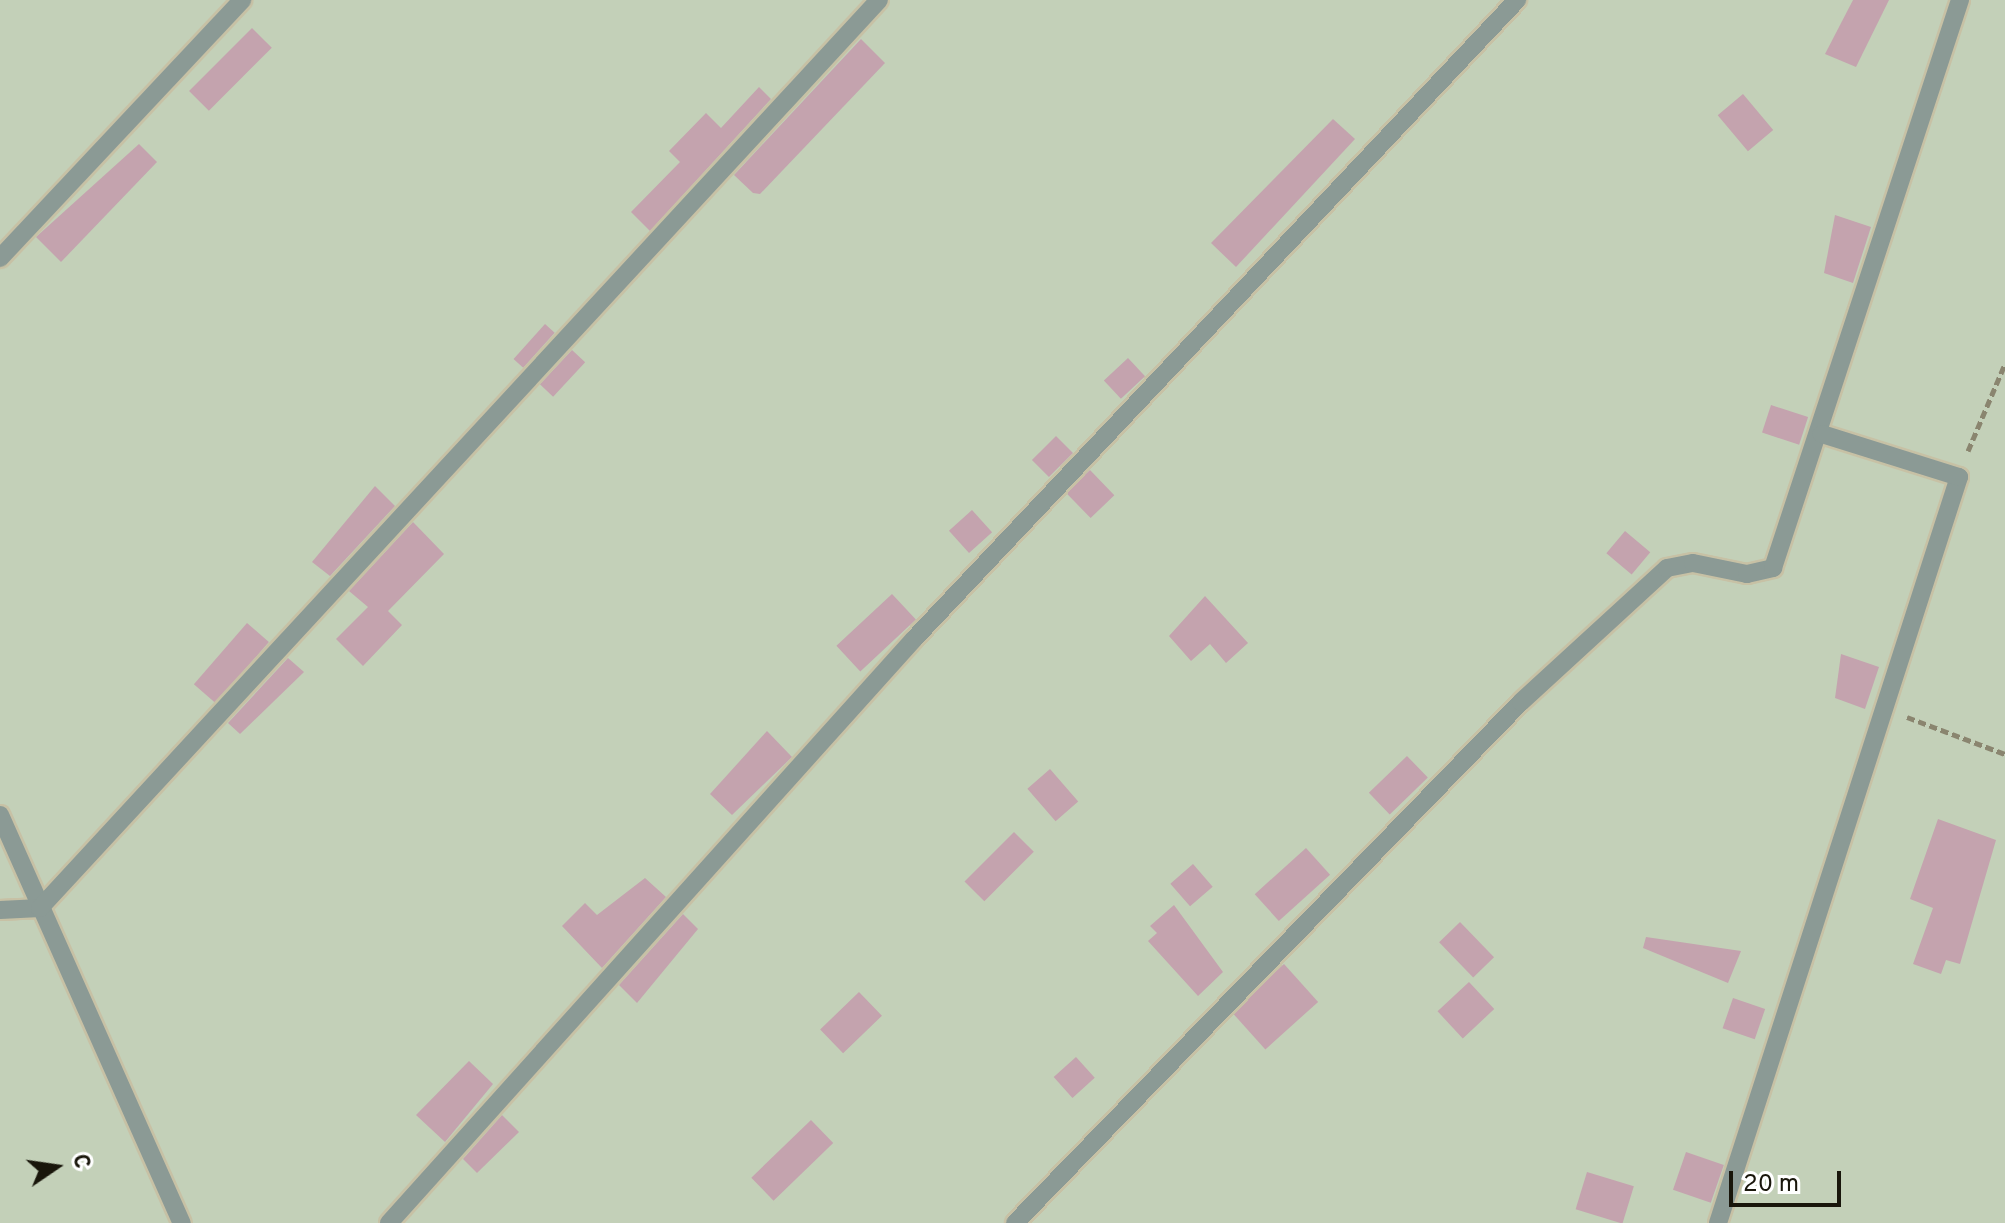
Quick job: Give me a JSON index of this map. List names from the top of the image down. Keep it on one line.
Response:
{"scale_bar":"20 m","north":"right"}
